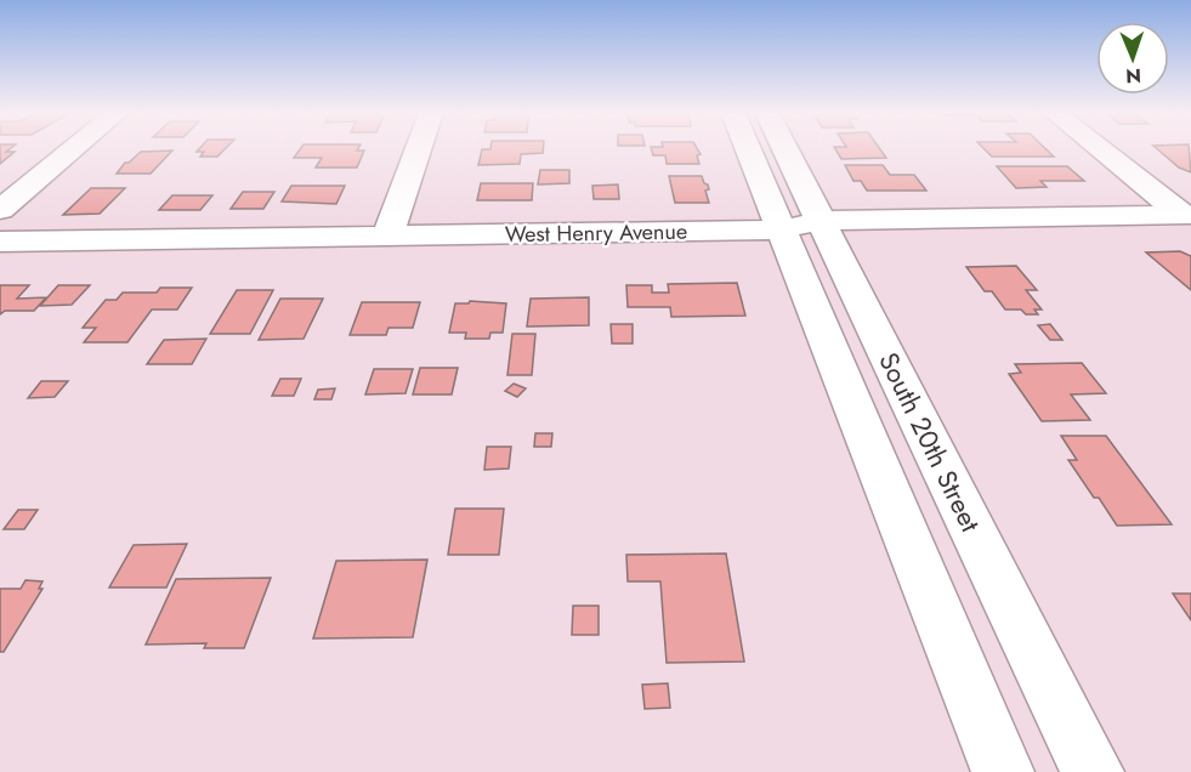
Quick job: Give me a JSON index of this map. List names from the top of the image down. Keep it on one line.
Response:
{"streets":{"street":["West Henry Avenue","South 20th Street"]},"crossings":[["West Henry Avenue","South 20th Street"]],"north":"bottom"}
